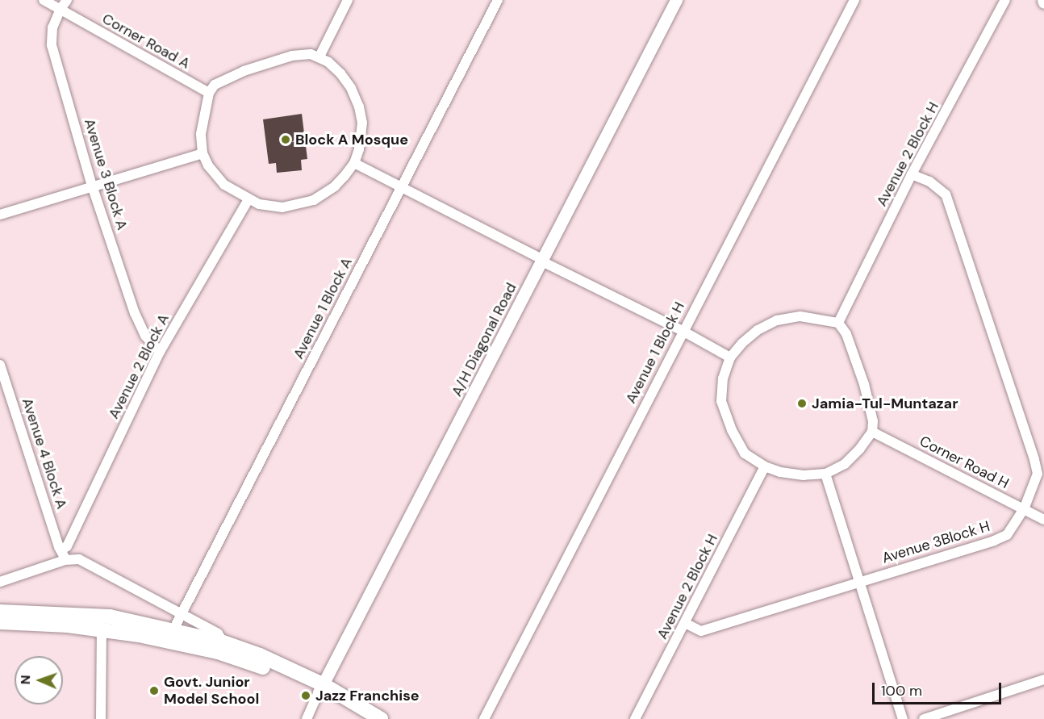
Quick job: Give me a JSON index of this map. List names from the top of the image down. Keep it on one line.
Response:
{"streets":{"street":["Corner Road A","Avenue 2 Block H","Avenue 3 Block A","Avenue 1 Block A","A/H Diagonal Road","Avenue 1 Block H","Avenue 2 Block A","Avenue 4 Block A","Corner Road H","Avenue 3Block H"]},"crossings":[["Corner Road A","Avenue 3 Block A"],["Corner Road A","Avenue 2 Block A"],["Avenue 2 Block H","Corner Road H"],["Avenue 2 Block H","Avenue 3Block H"],["Avenue 3 Block A","Avenue 2 Block A"],["Avenue 2 Block A","Avenue 4 Block A"],["Corner Road H","Avenue 3Block H"]],"places":["Block A Mosque","Jamia-Tul-Muntazar","Govt. Junior Model School","Jazz Franchise"],"scale_bar":"100 m","north":"left"}
